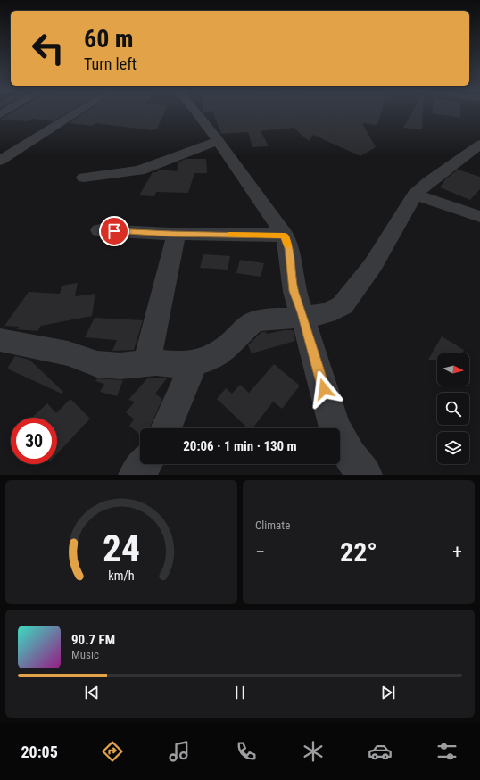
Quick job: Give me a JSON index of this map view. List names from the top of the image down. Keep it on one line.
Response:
{"north":"right","page":{"turn":["60 m","Turn left"],"limit":"30","trip":"20:06 · 1 min · 130 m","tile":"Climate","heat":["−","22°","+"],"song":["90.7 FM","Music"],"tabs":"20:05","gauge":["24","km/h"]}}
